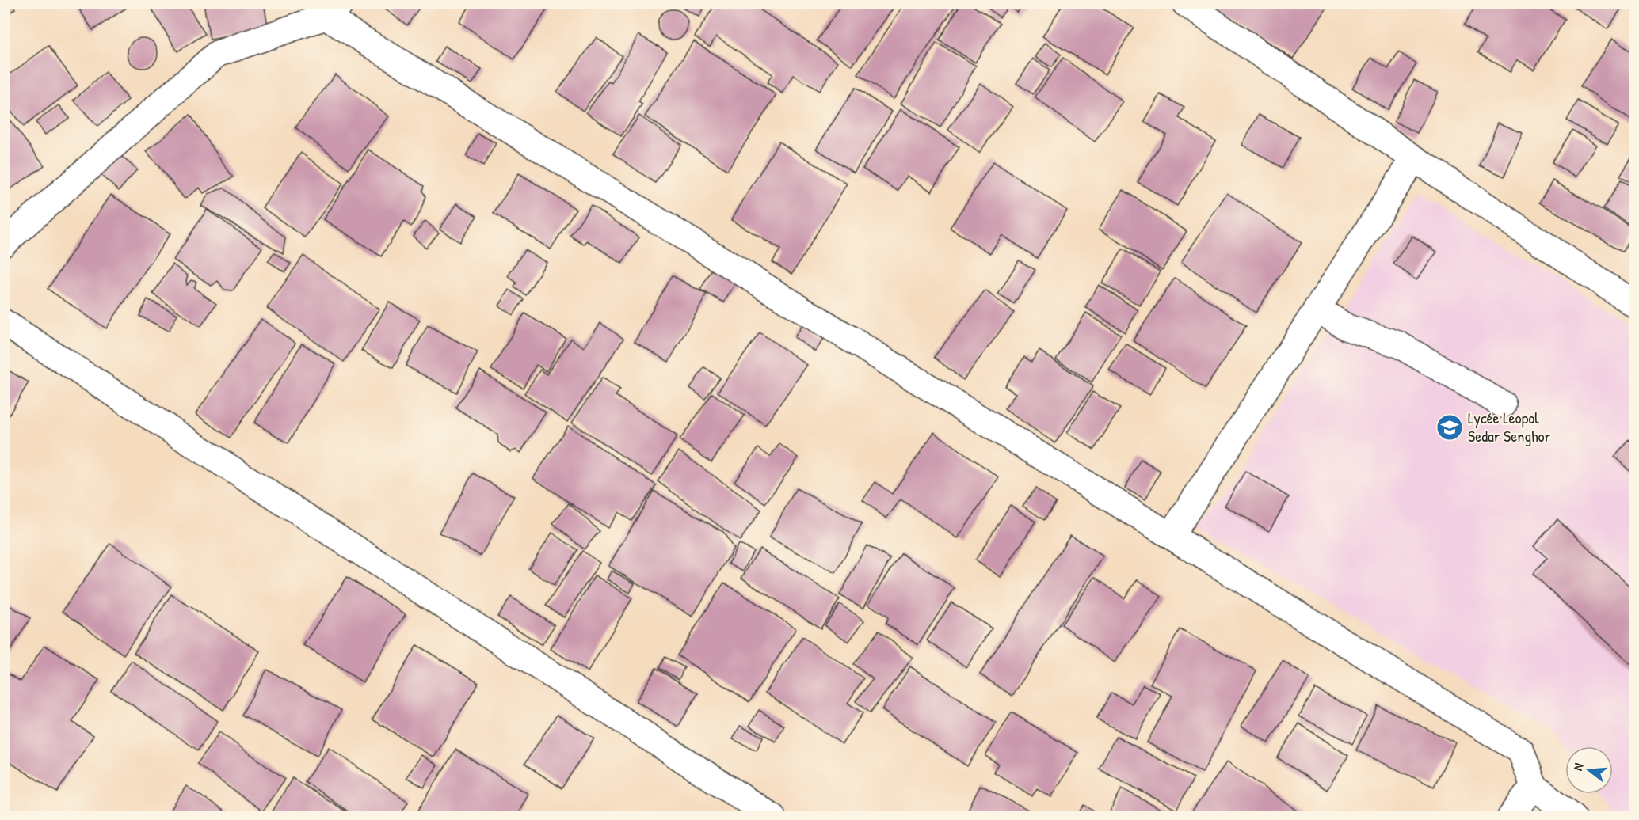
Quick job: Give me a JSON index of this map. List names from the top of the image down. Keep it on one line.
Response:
{"places":{"school or university":["Lycée Leopol Sedar Senghor"]},"north":"left"}
